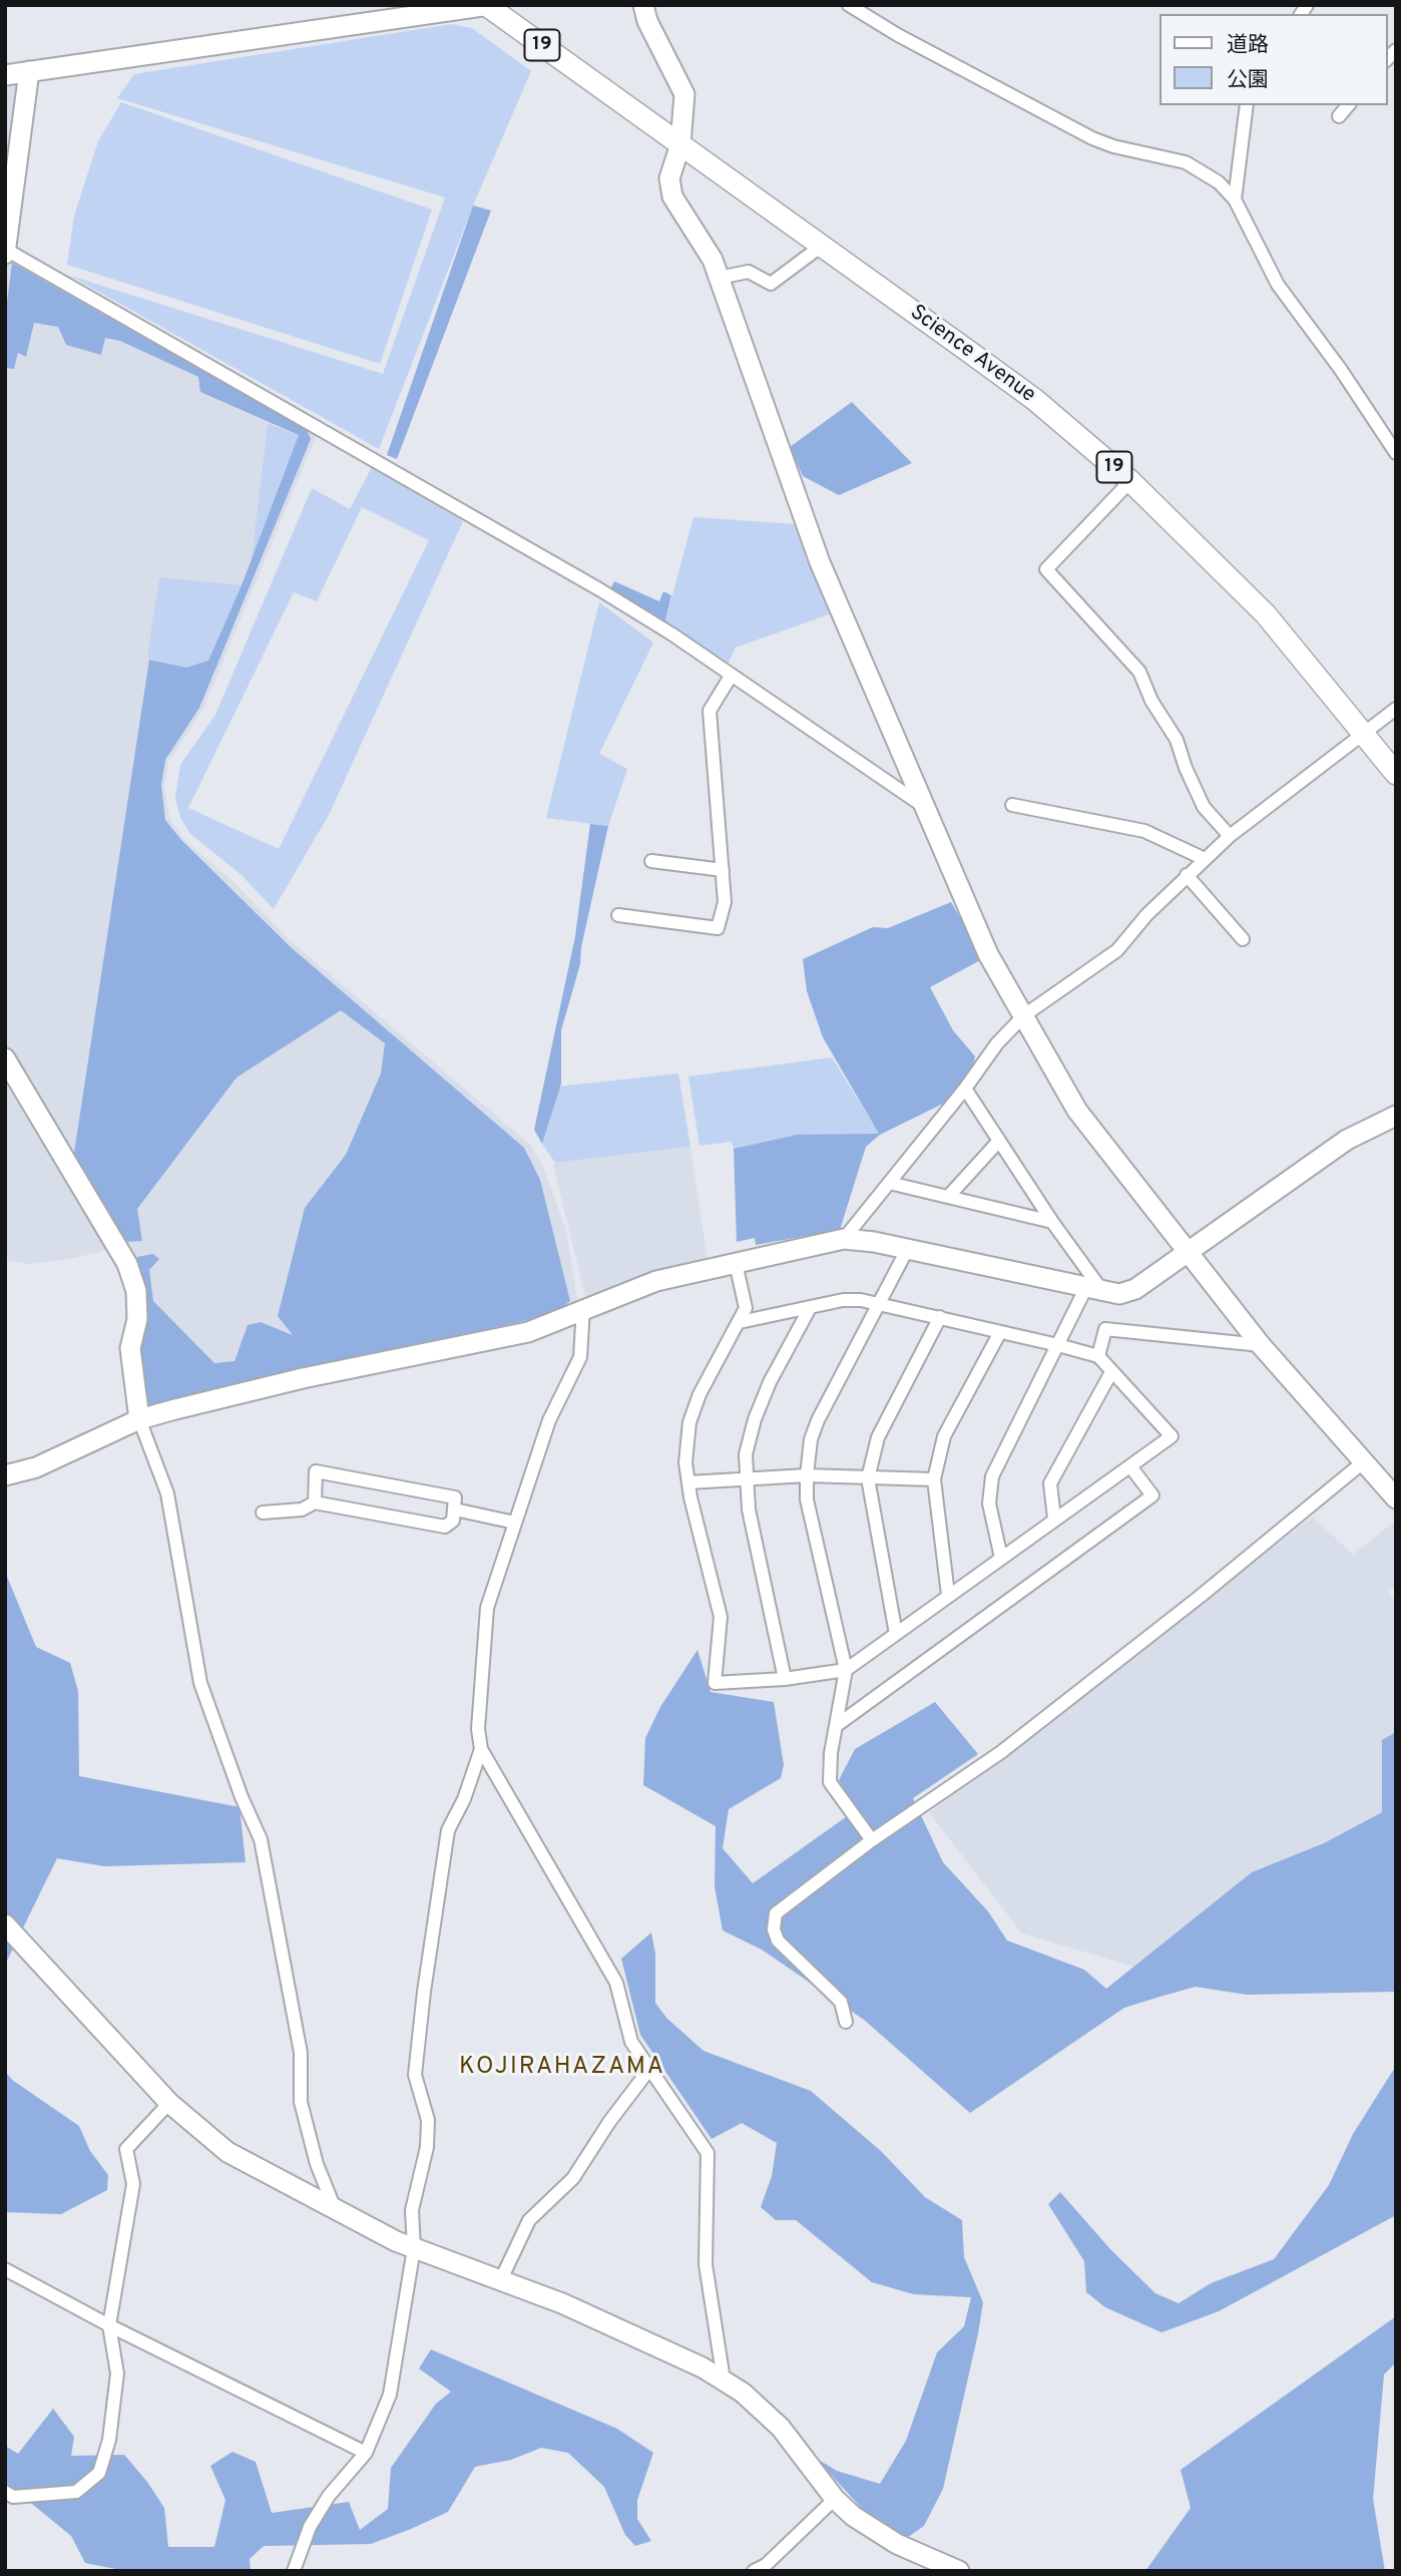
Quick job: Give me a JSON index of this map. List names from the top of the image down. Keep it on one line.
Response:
{"streets":{"main road":["19","Science Avenue"]},"districts":["KOJIRAHAZAMA"],"legend":["道路","公園"]}
